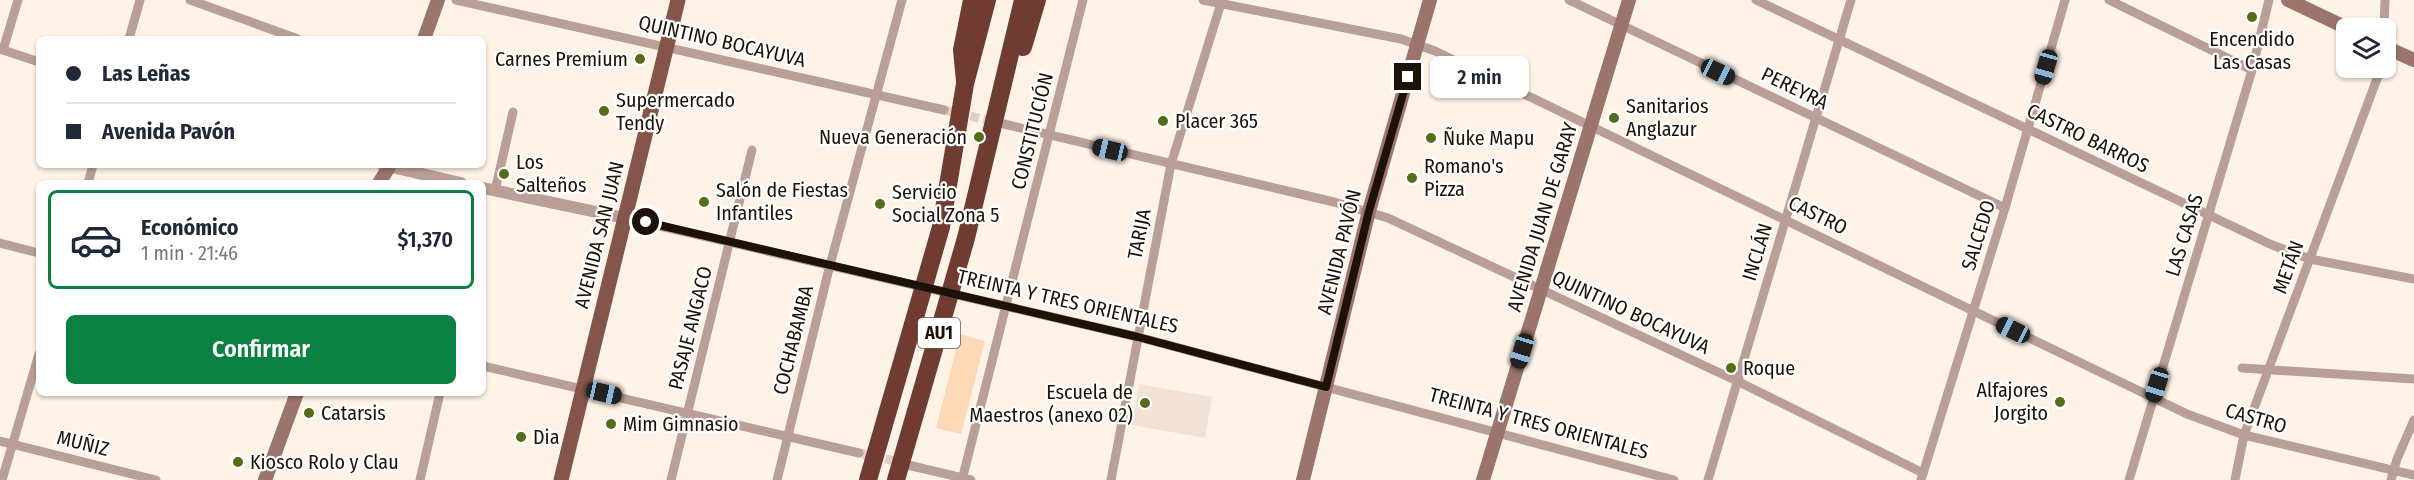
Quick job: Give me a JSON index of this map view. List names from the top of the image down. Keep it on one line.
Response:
{"streets":{"highway":["AU1"],"main road":["AVENIDA JUAN DE GARAY","AVENIDA SAN JUAN","AVENIDA PAVÓN"],"street":["QUINTINO BOCAYUVA","PEREYRA","CONSTITUCIÓN","CASTRO BARROS","CASTRO","TARIJA","SALCEDO","LAS CASAS","INCLÁN","METÁN","TREINTA Y TRES ORIENTALES","PASAJE ANGACO","COCHABAMBA","MUÑIZ"]},"crossings":[["QUINTINO BOCAYUVA","CONSTITUCIÓN"],["QUINTINO BOCAYUVA","AVENIDA JUAN DE GARAY"],["QUINTINO BOCAYUVA","TARIJA"],["QUINTINO BOCAYUVA","AVENIDA SAN JUAN"],["QUINTINO BOCAYUVA","SALCEDO"],["QUINTINO BOCAYUVA","AVENIDA PAVÓN"],["QUINTINO BOCAYUVA","INCLÁN"],["QUINTINO BOCAYUVA","COCHABAMBA"],["PEREYRA","AVENIDA JUAN DE GARAY"],["PEREYRA","SALCEDO"],["PEREYRA","INCLÁN"],["CONSTITUCIÓN","TREINTA Y TRES ORIENTALES"],["CASTRO BARROS","SALCEDO"],["CASTRO BARROS","LAS CASAS"],["CASTRO BARROS","INCLÁN"],["CASTRO BARROS","METÁN"],["CASTRO","AVENIDA JUAN DE GARAY"],["CASTRO","TARIJA"],["CASTRO","SALCEDO"],["CASTRO","LAS CASAS"],["CASTRO","AVENIDA PAVÓN"],["CASTRO","INCLÁN"],["CASTRO","METÁN"],["AVENIDA JUAN DE GARAY","TREINTA Y TRES ORIENTALES"],["TARIJA","TREINTA Y TRES ORIENTALES"],["AVENIDA SAN JUAN","TREINTA Y TRES ORIENTALES"],["AVENIDA PAVÓN","TREINTA Y TRES ORIENTALES"],["TREINTA Y TRES ORIENTALES","PASAJE ANGACO"],["TREINTA Y TRES ORIENTALES","COCHABAMBA"]],"places":["Encendido Las Casas","Carnes Premium","Supermercado Tendy","Sanitarios Anglazur","Placer 365","Nueva Generación","Ñuke Mapu","Los Salteños","Romano's Pizza","Salón de Fiestas Infantiles","Servicio Social Zona 5","Roque","Alfajores Jorgito","Escuela de Maestros (anexo 02)","Catarsis","Mim Gimnasio","Dia","Kiosco Rolo y Clau"],"page":{"banner":["Las Leñas","Avenida Pavón"],"bubble":"2 min","list":[{"name":"Económico","note":"1 min · 21:46","value":"$1,370"}],"buttons":"Confirmar"}}
